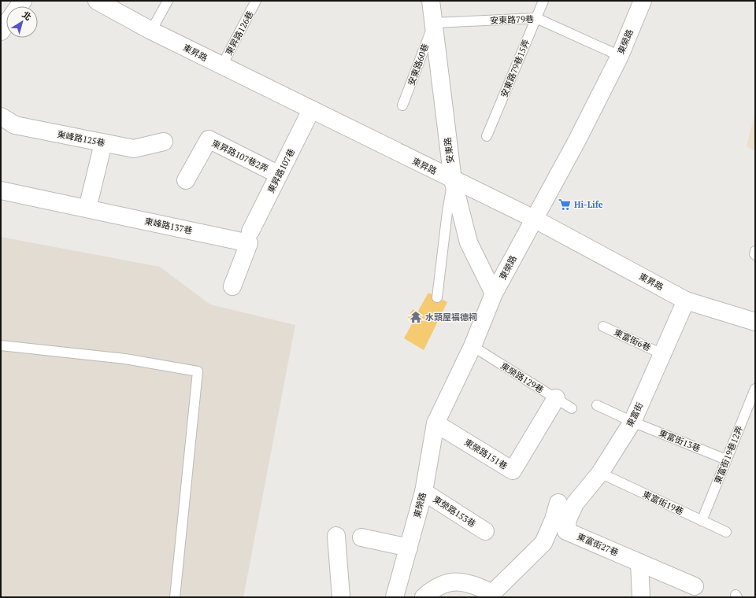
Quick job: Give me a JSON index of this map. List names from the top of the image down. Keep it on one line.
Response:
{"streets":{"street":["東榮路","東昇路","東峰路125巷","安東路","東昇路107巷2弄","東昇路107巷","東峰路137巷","東富街","東榮路151巷","東榮路153巷","東富街27巷"],"lane":["安東路79巷","東昇路126巷","安東路60巷","安東路79巷15弄","東富街6巷","東榮路129巷","東富街13巷","東富街19巷12弄","東富街19巷"]},"crossings":[["安東路79巷","東榮路"],["安東路79巷","安東路60巷"],["安東路79巷","安東路79巷15弄"],["安東路79巷","安東路"],["東昇路126巷","東昇路"],["東榮路","東昇路"],["東榮路","安東路"],["東榮路","東榮路129巷"],["東榮路","東榮路151巷"],["東榮路","東榮路153巷"],["東昇路","安東路"],["東昇路","東昇路107巷"],["東昇路","東富街"],["安東路60巷","安東路"],["東昇路107巷2弄","東昇路107巷"],["東昇路107巷","東峰路137巷"],["東富街6巷","東富街"],["東榮路129巷","東榮路151巷"],["東富街","東富街13巷"],["東富街","東富街19巷"],["東富街","東富街27巷"],["東富街13巷","東富街19巷12弄"],["東富街19巷12弄","東富街19巷"]],"places":{"supermarket":["Hi-Life"],"temple":["水頭屋福德祠"]},"north":"top right"}
